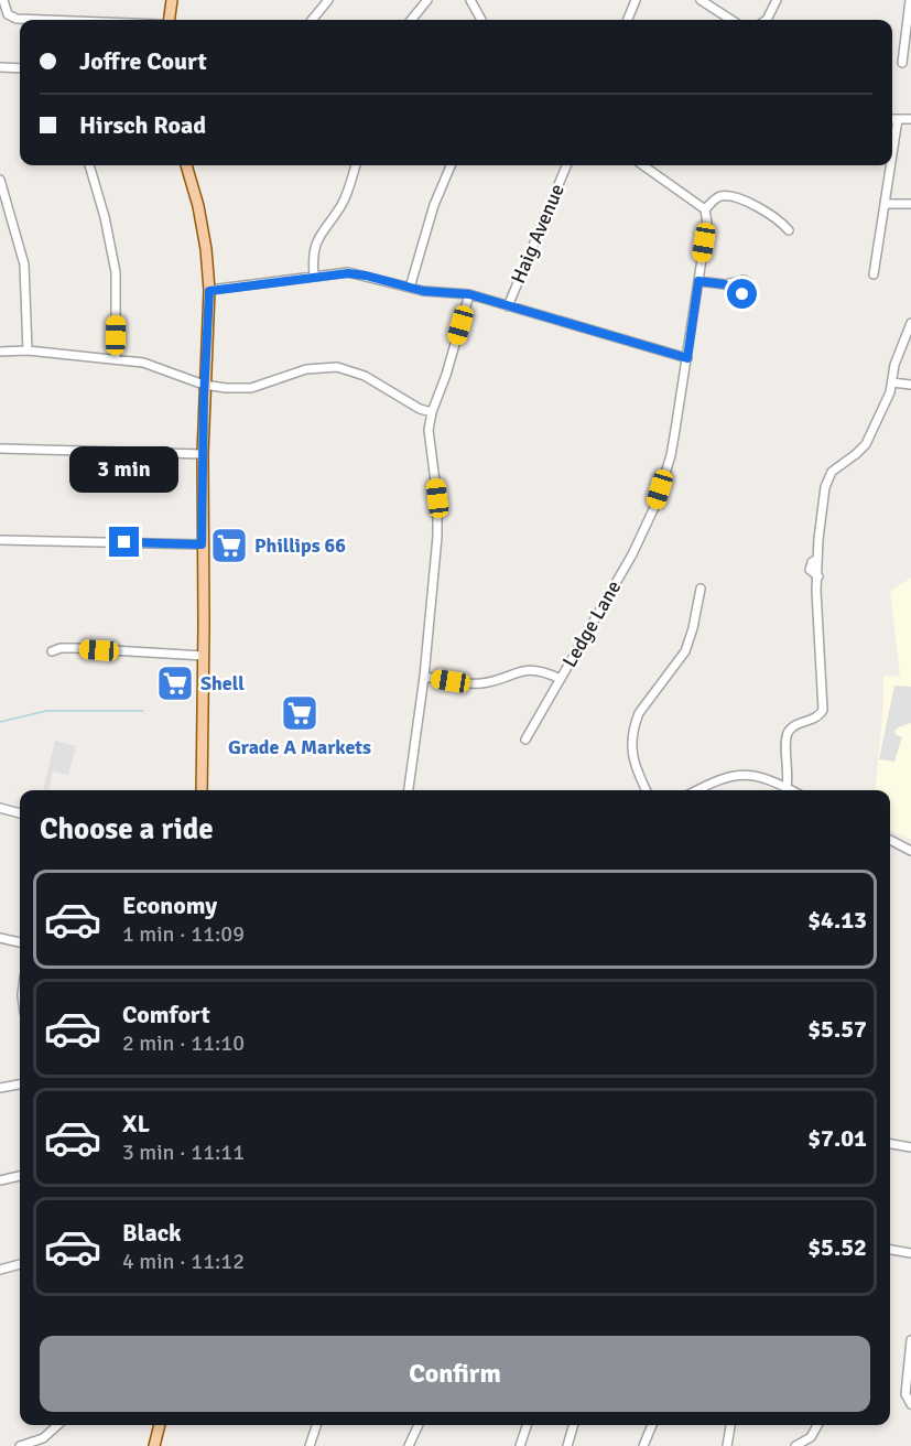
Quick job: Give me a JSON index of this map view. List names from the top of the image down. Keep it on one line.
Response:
{"streets":{"street":["Haig Avenue","Ledge Lane"]},"places":{"supermarket":["Phillips 66","Shell","Grade A Markets"]},"page":{"banner":["Joffre Court","Hirsch Road"],"bubble":"3 min","heading":"Choose a ride","list":[{"name":"Economy","note":"1 min · 11:09","value":"$4.13"},{"name":"Comfort","note":"2 min · 11:10","value":"$5.57"},{"name":"XL","note":"3 min · 11:11","value":"$7.01"},{"name":"Black","note":"4 min · 11:12","value":"$5.52"}],"buttons":"Confirm"}}
